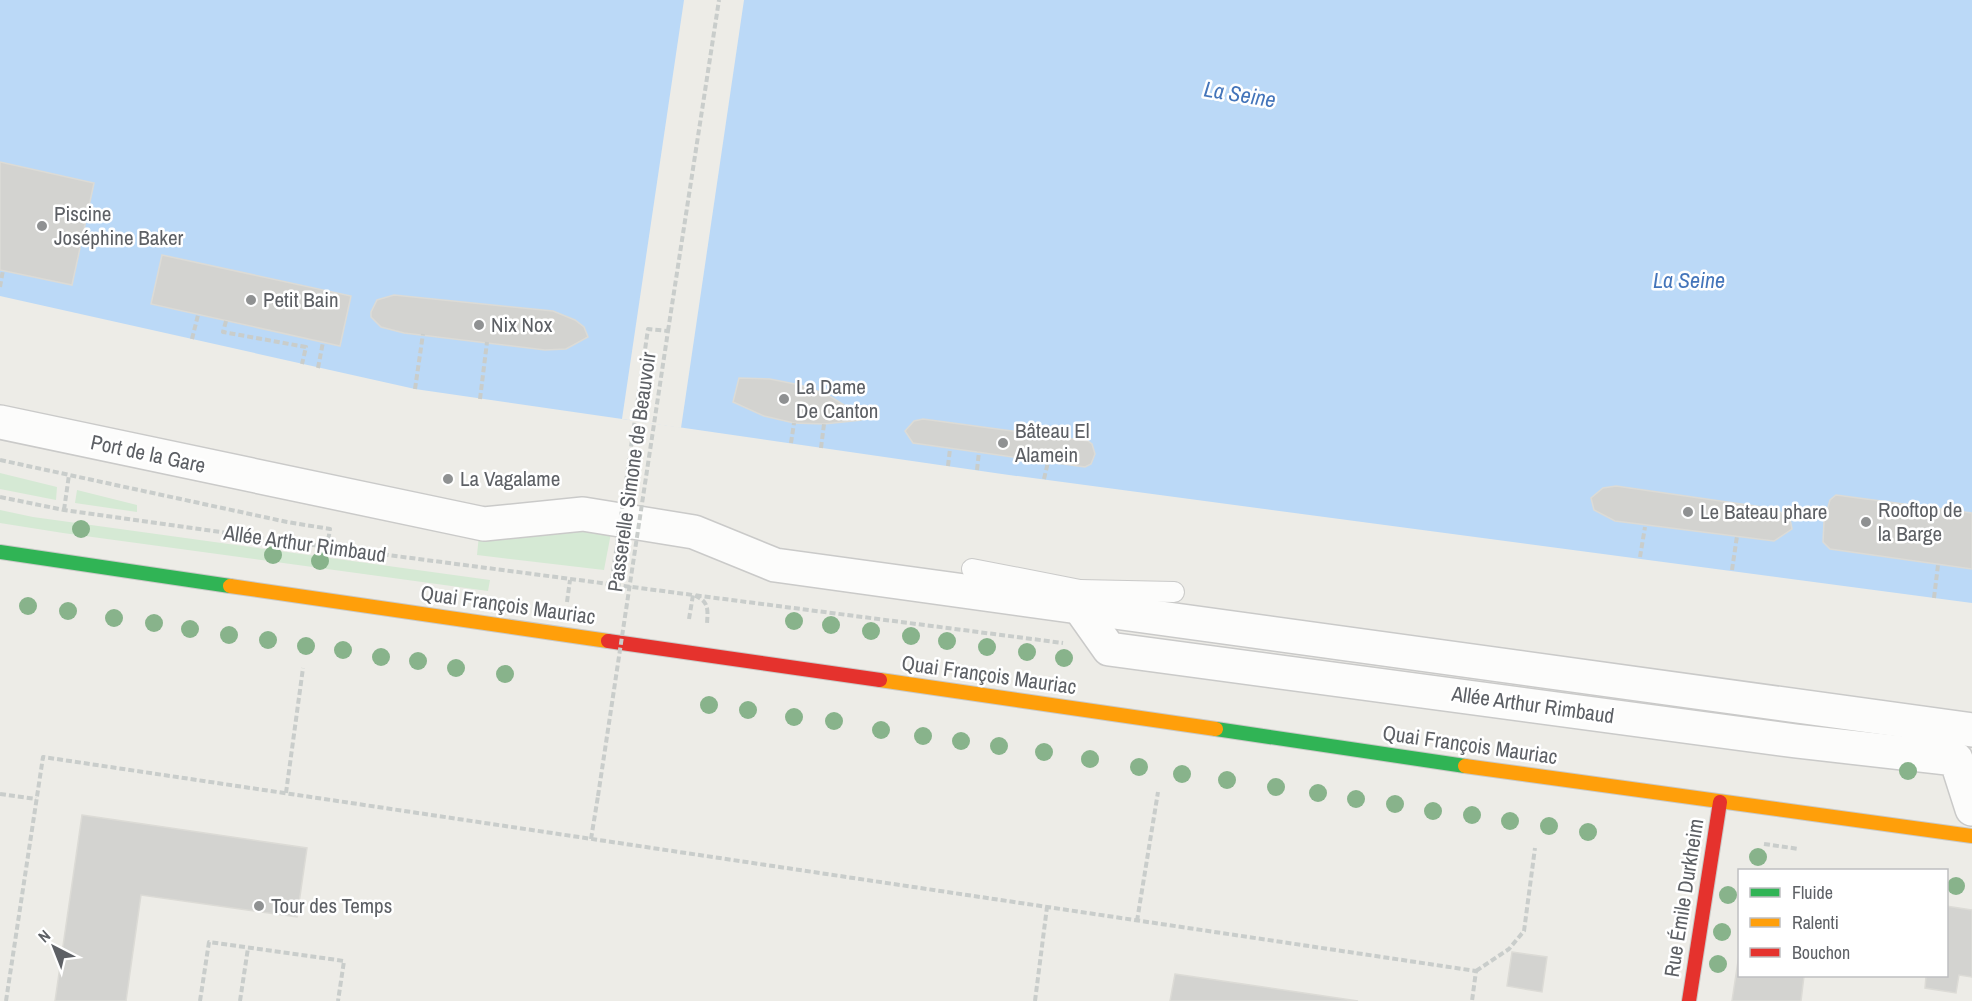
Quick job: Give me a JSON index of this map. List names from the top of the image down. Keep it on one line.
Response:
{"streets":{"main road":["Quai François Mauriac","Rue Émile Durkheim"],"street":["Port de la Gare","Allée Arthur Rimbaud"],"path":["Passerelle Simone de Beauvoir"]},"crossings":[["Passerelle Simone de Beauvoir","Allée Arthur Rimbaud"],["Quai François Mauriac","Rue Émile Durkheim"]],"water":["La Seine"],"places":["Piscine Joséphine Baker","Petit Bain","Nix Nox","La Dame De Canton","Bâteau El Alamein","La Vagalame","Le Bateau phare","Rooftop de la Barge","Tour des Temps"],"legend":["Fluide","Ralenti","Bouchon"],"north":"top left"}
